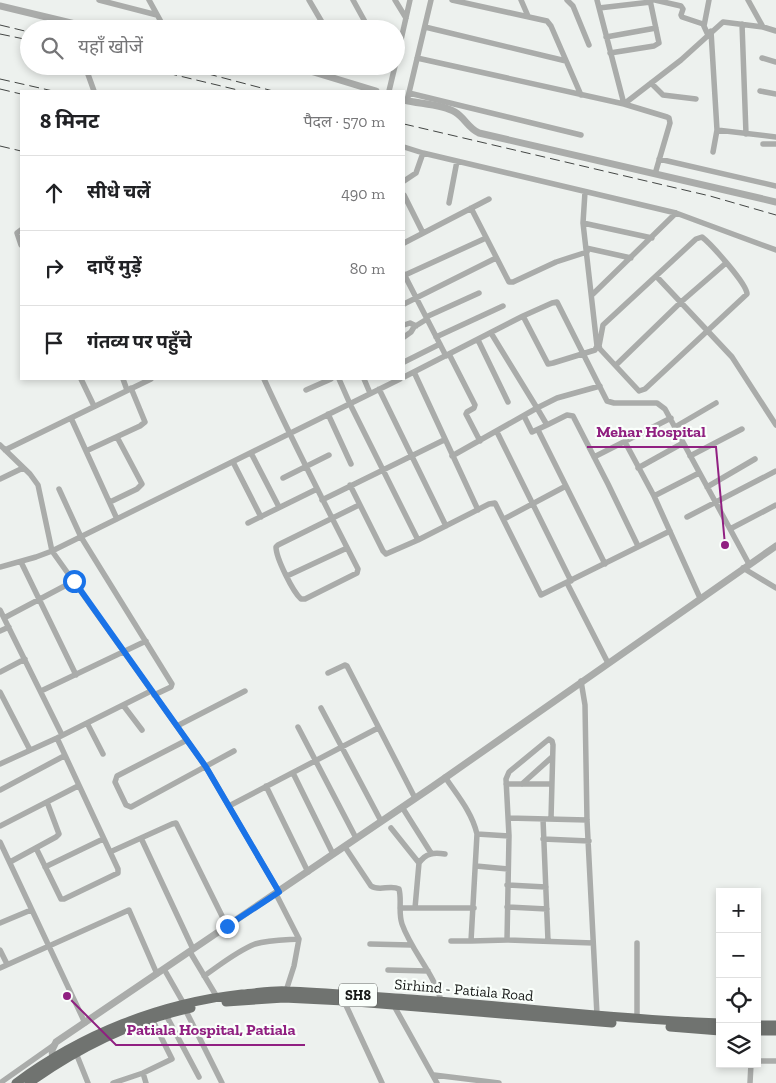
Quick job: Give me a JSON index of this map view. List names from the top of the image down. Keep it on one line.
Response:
{"streets":{"main road":["Sirhind - Patiala Road","SH8"]},"places":["Mehar Hospital","Patiala Hospital, Patiala"],"page":{"search":"यहाँ खोजें","heading":["8 मिनट","पैदल · 570 m"],"list":[["सीधे चलें","490 m"],["दाएँ मुड़ें","80 m"],"गंतव्य पर पहुँचे"],"map_buttons":["+","−"]}}
